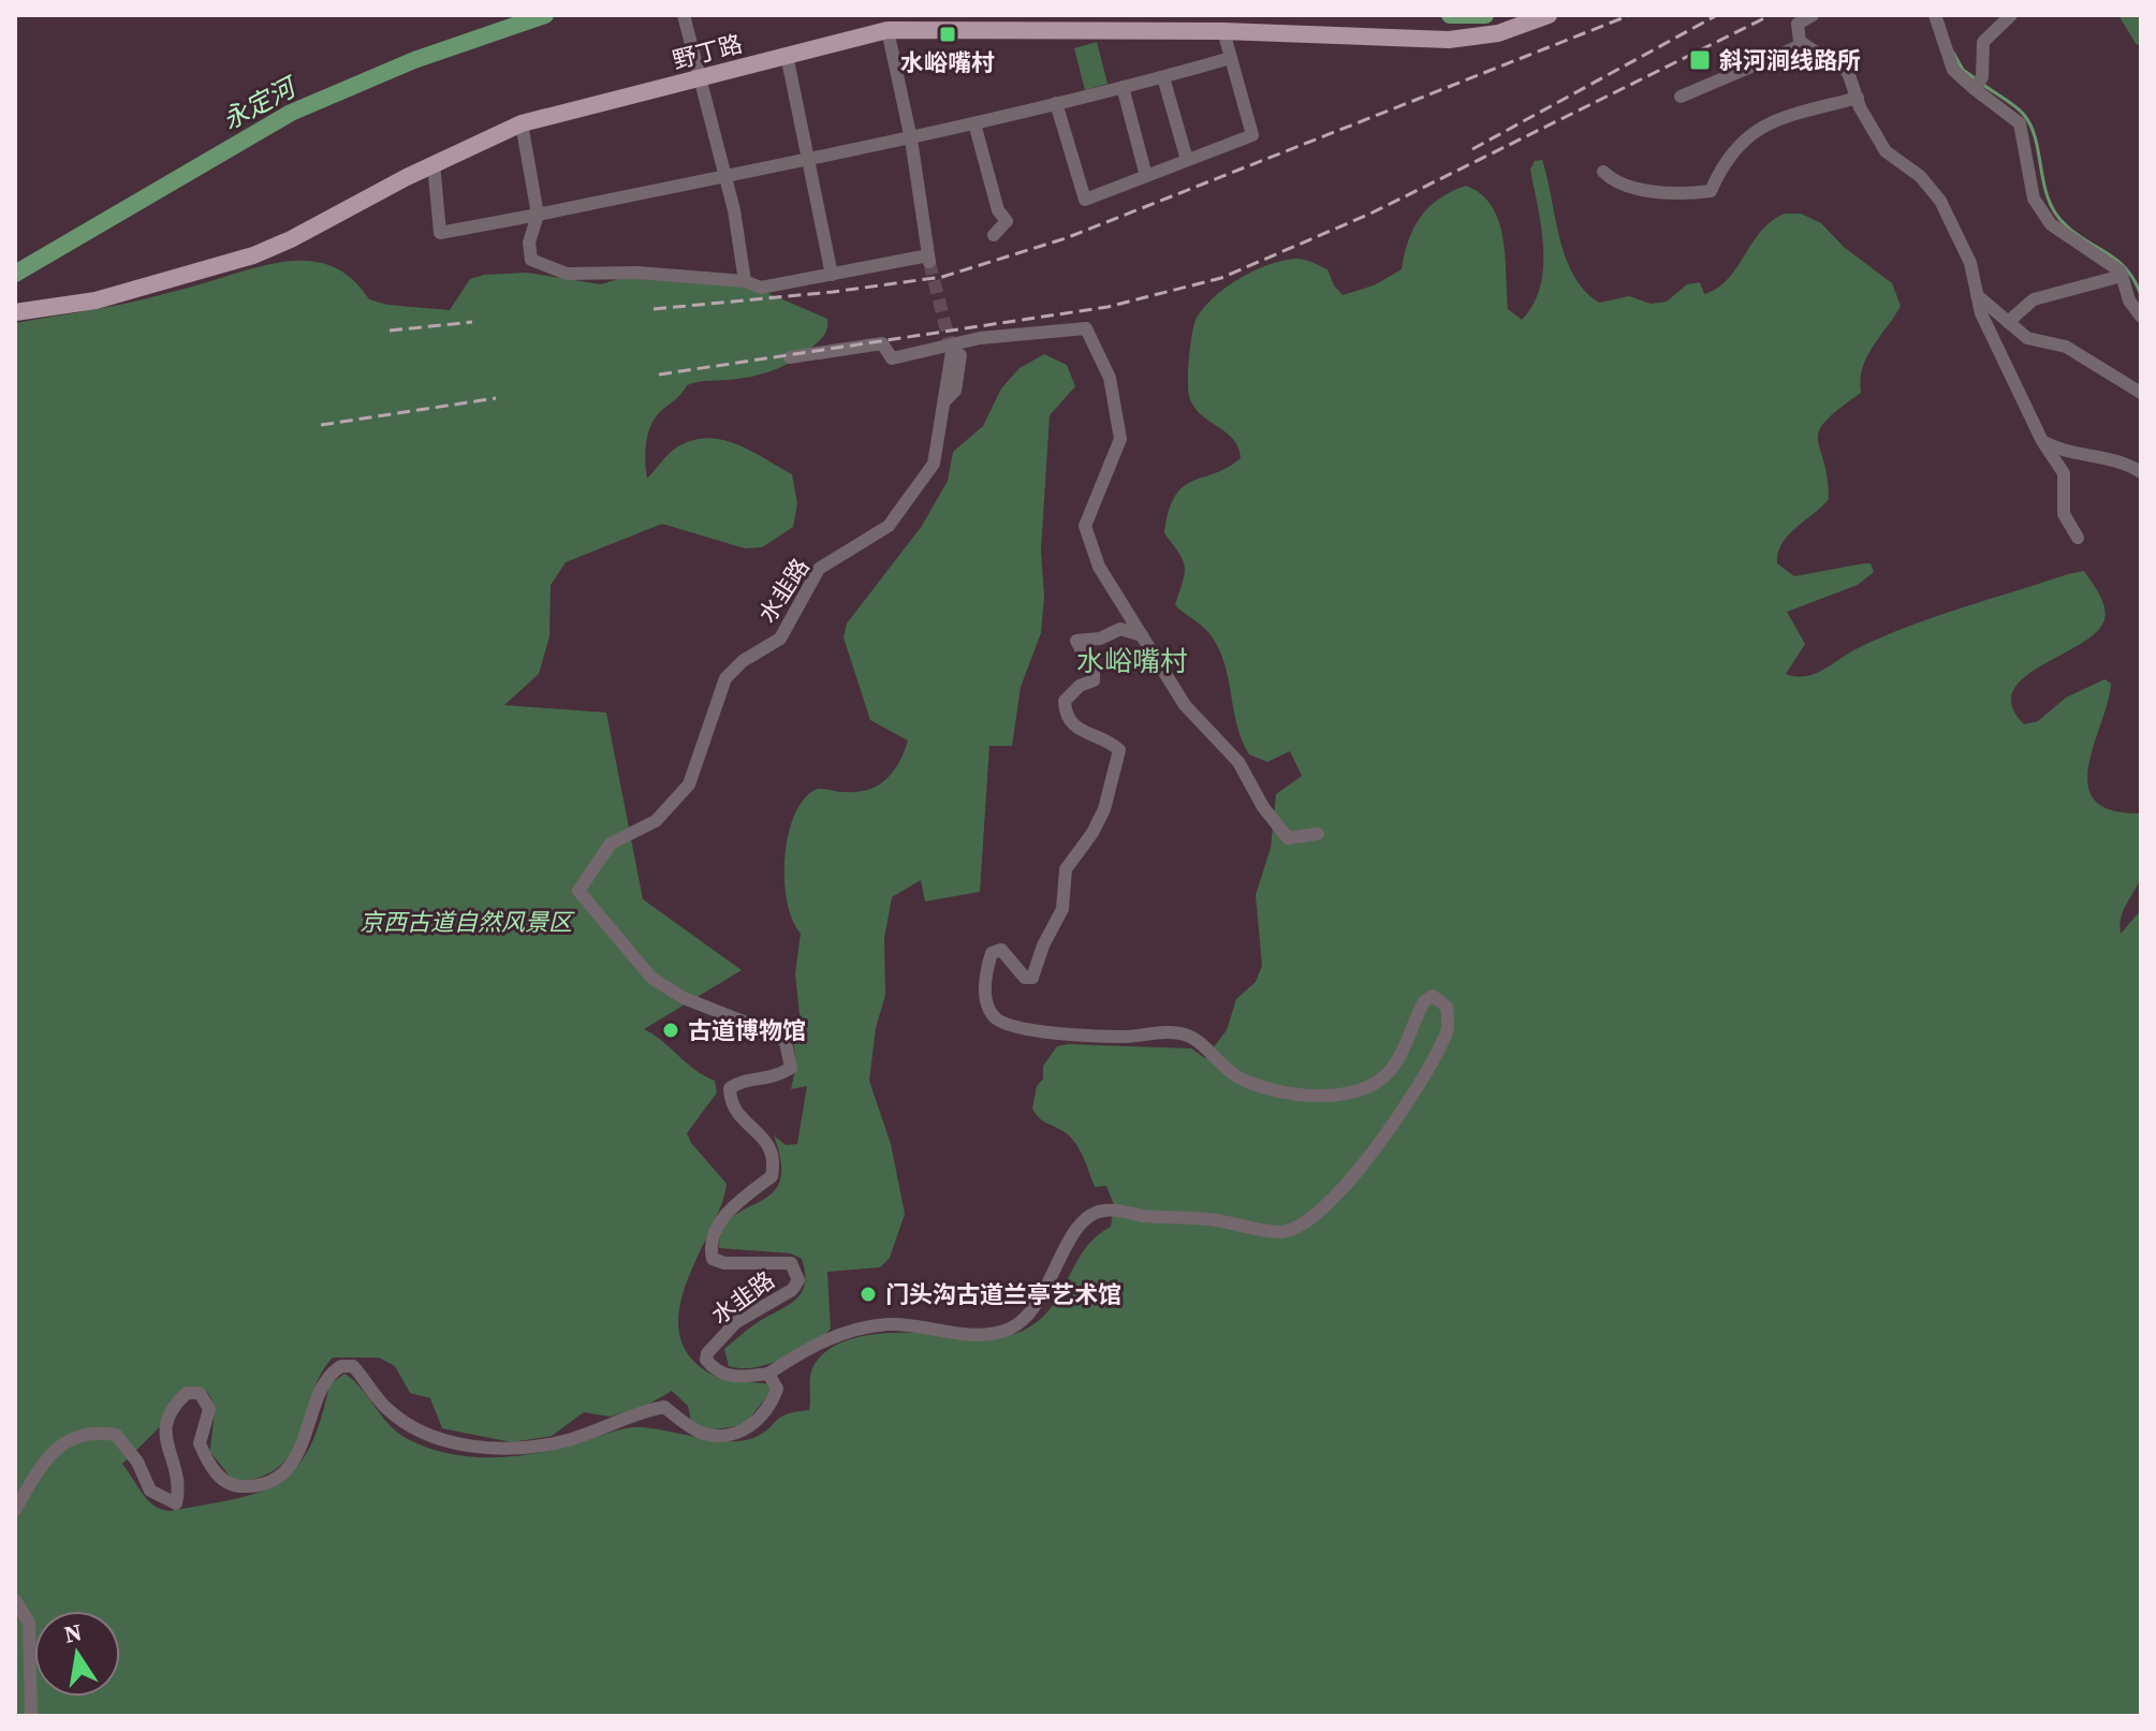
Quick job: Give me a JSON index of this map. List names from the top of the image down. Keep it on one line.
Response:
{"streets":{"main road":["野丁路"],"street":["水韭路"]},"districts":["水峪嘴村"],"water":["永定河"],"parks":["京西古道自然风景区"],"places":{"transit":["水峪嘴村","斜河涧线路所"],"other":["古道博物馆","门头沟古道兰亭艺术馆"]},"north":"top"}
